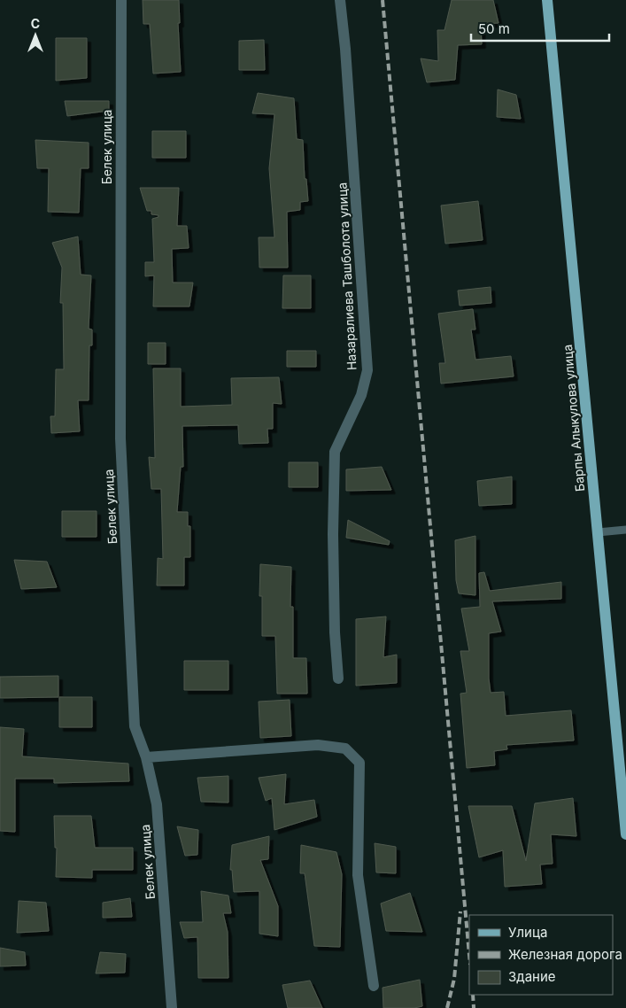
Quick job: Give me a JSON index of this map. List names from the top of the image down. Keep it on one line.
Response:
{"streets":{"main road":["Барпы Алыкулова улица"],"street":["Белек улица","Назаралиева Ташболота улица"]},"legend":["Улица","Железная дорога","Здание"],"scale_bar":"50 m","north":"top"}
